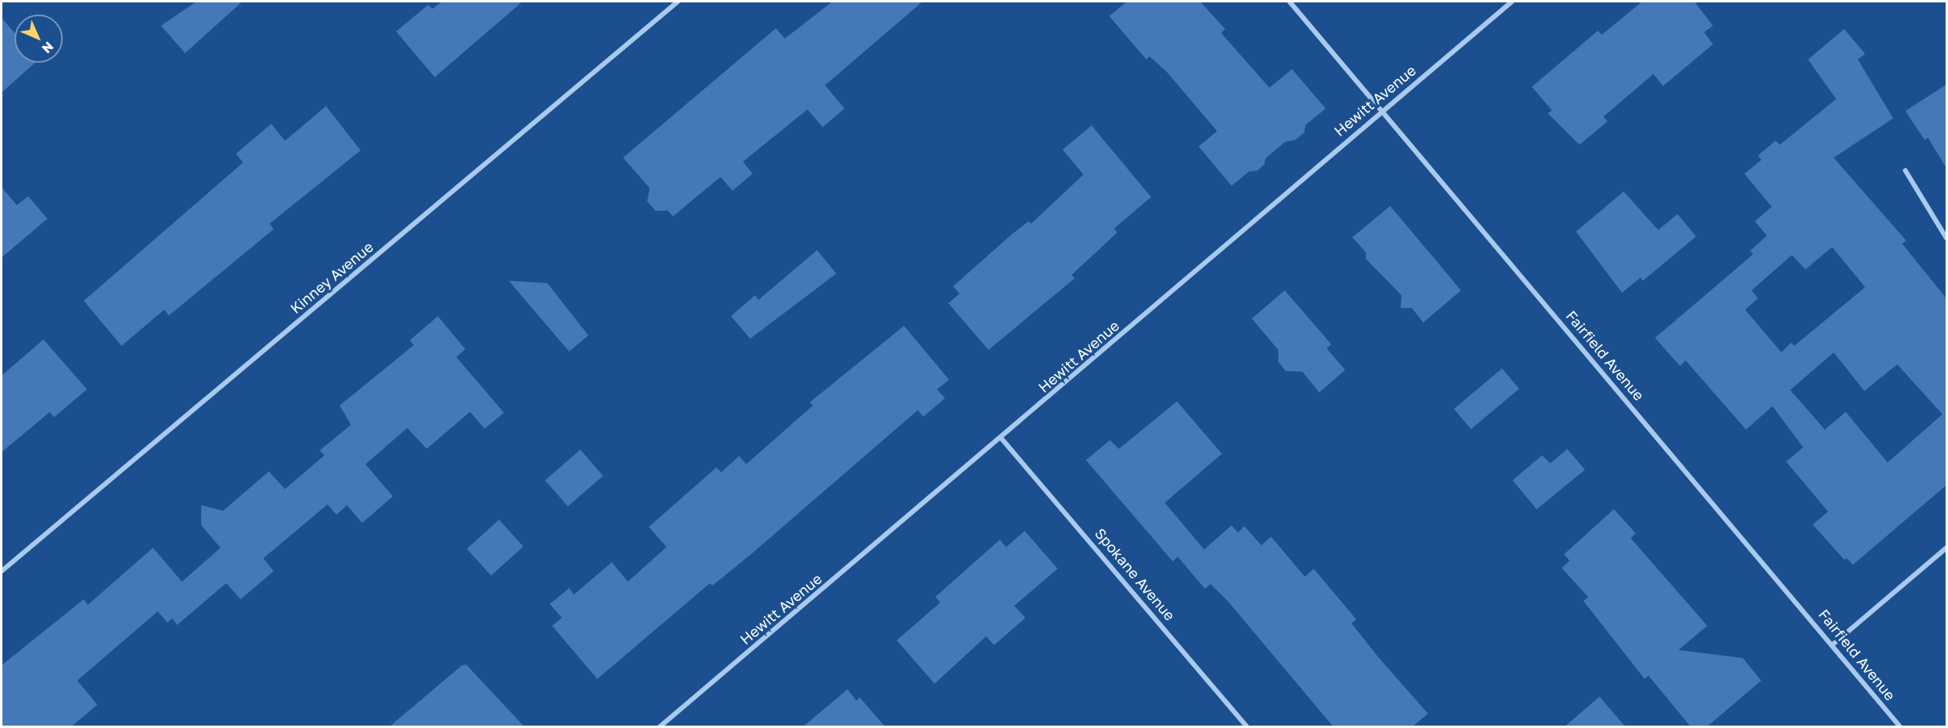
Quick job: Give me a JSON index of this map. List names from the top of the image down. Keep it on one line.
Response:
{"streets":{"street":["Hewitt Avenue","Kinney Avenue","Fairfield Avenue","Spokane Avenue"]},"crossings":[["Hewitt Avenue","Fairfield Avenue"],["Hewitt Avenue","Spokane Avenue"]],"north":"bottom right"}
